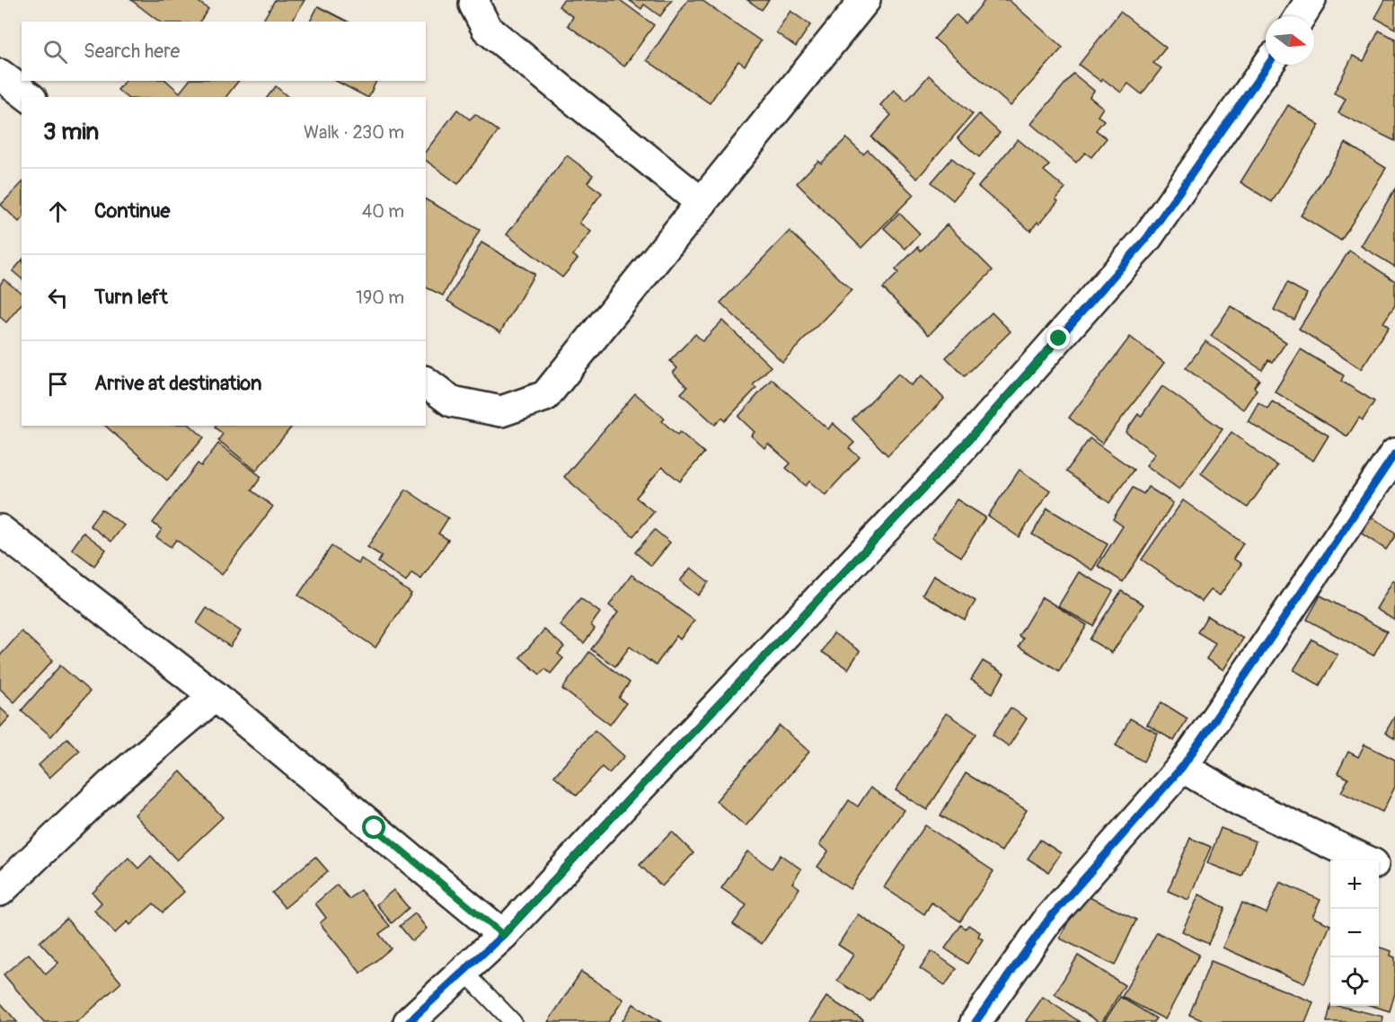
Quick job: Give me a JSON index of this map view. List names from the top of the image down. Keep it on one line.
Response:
{"north":"right","page":{"search":"Search here","heading":["3 min","Walk · 230 m"],"list":[["Continue","40 m"],["Turn left","190 m"],"Arrive at destination"],"map_buttons":["+","−"]}}
